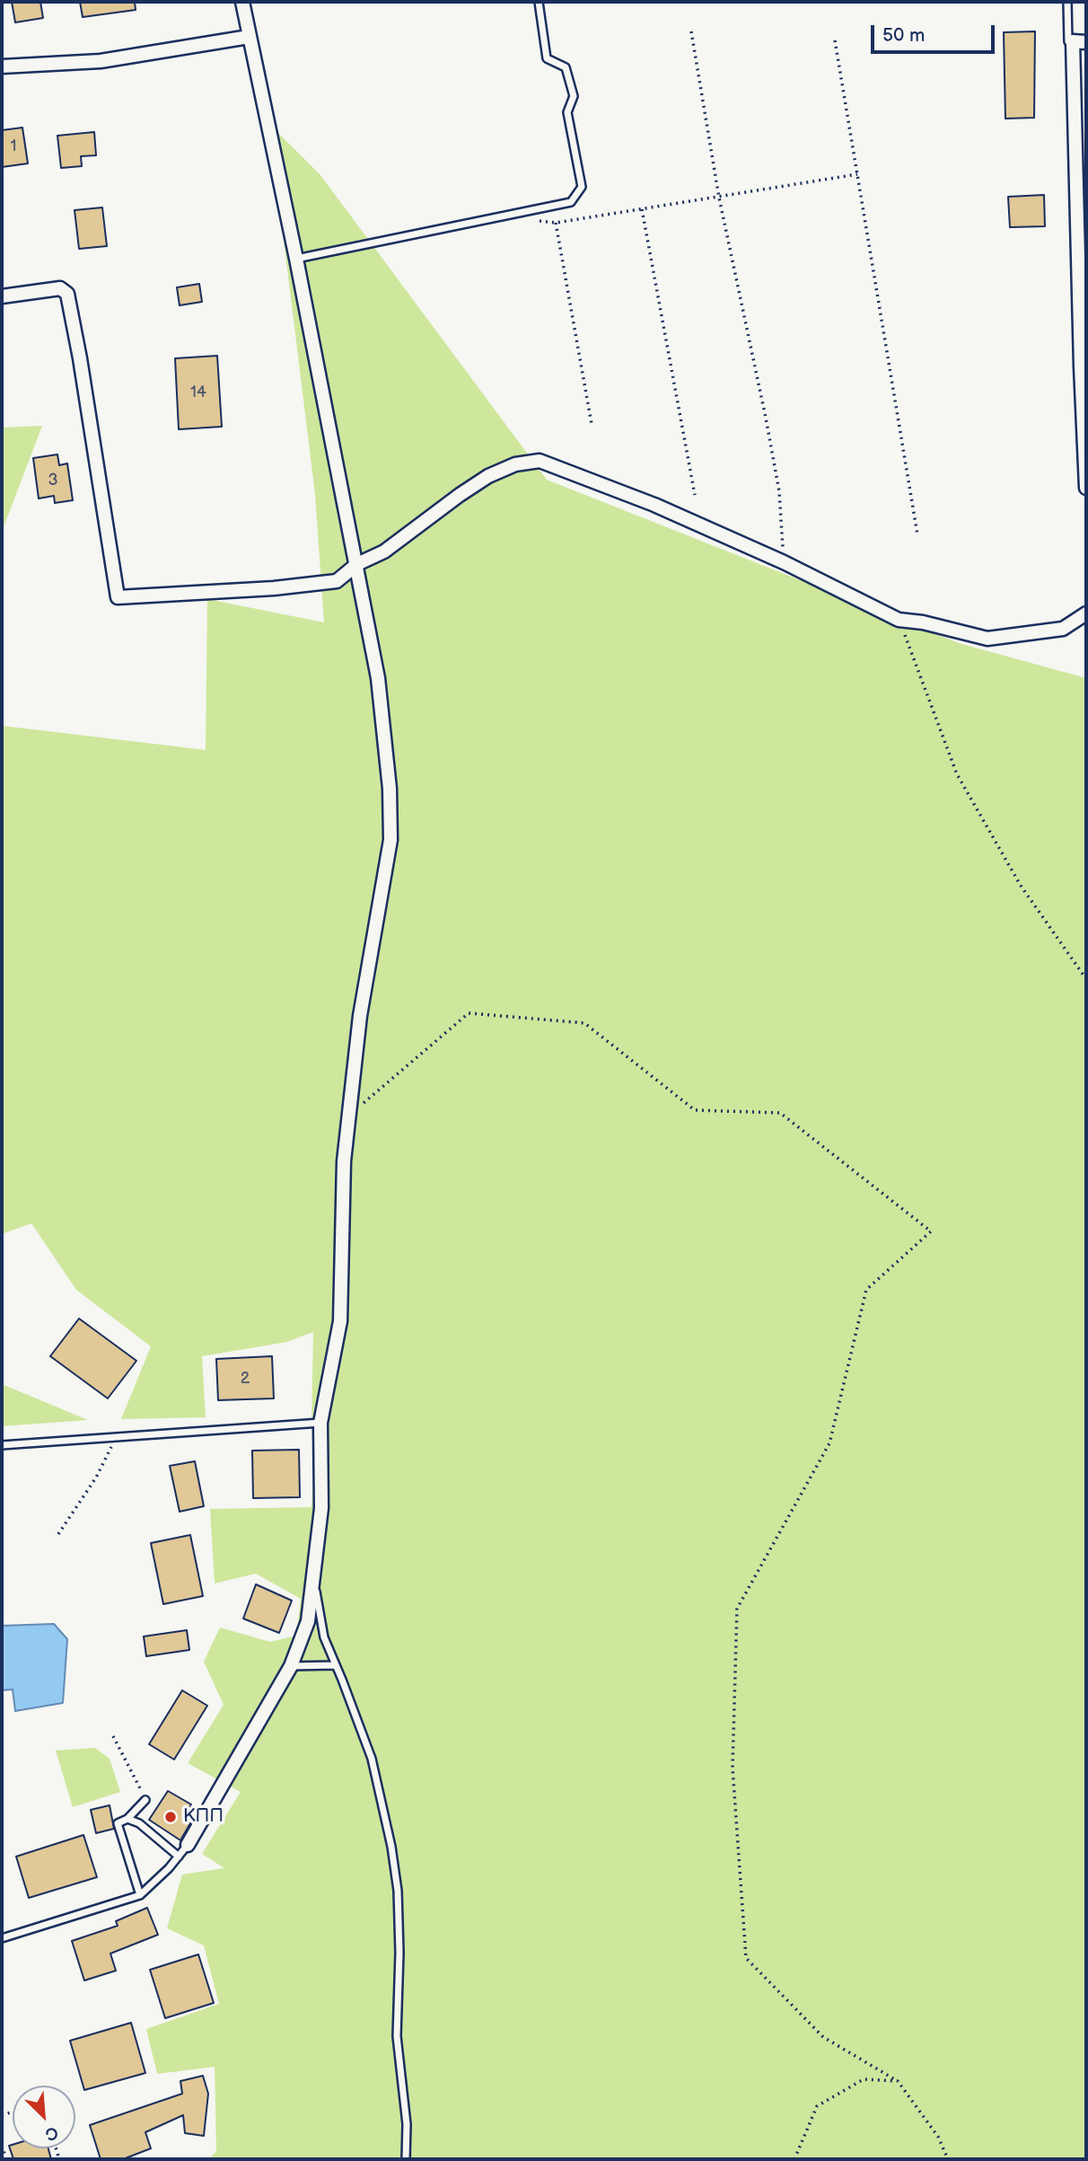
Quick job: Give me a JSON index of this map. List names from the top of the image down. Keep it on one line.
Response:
{"places":["КПП"],"house_numbers":["1","14","3","2"],"scale_bar":"50 m","north":"bottom right"}
